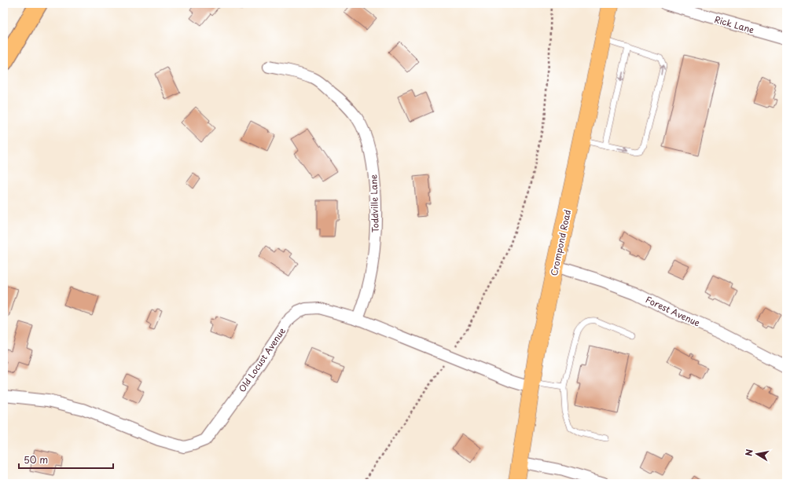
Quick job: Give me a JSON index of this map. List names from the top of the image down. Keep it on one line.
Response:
{"streets":{"main road":["Crompond Road"],"street":["Rick Lane","Toddville Lane","Forest Avenue","Old Locust Avenue"]},"crossings":[["Toddville Lane","Old Locust Avenue"],["Crompond Road","Forest Avenue"],["Crompond Road","Old Locust Avenue"]],"scale_bar":"50 m","north":"left"}
